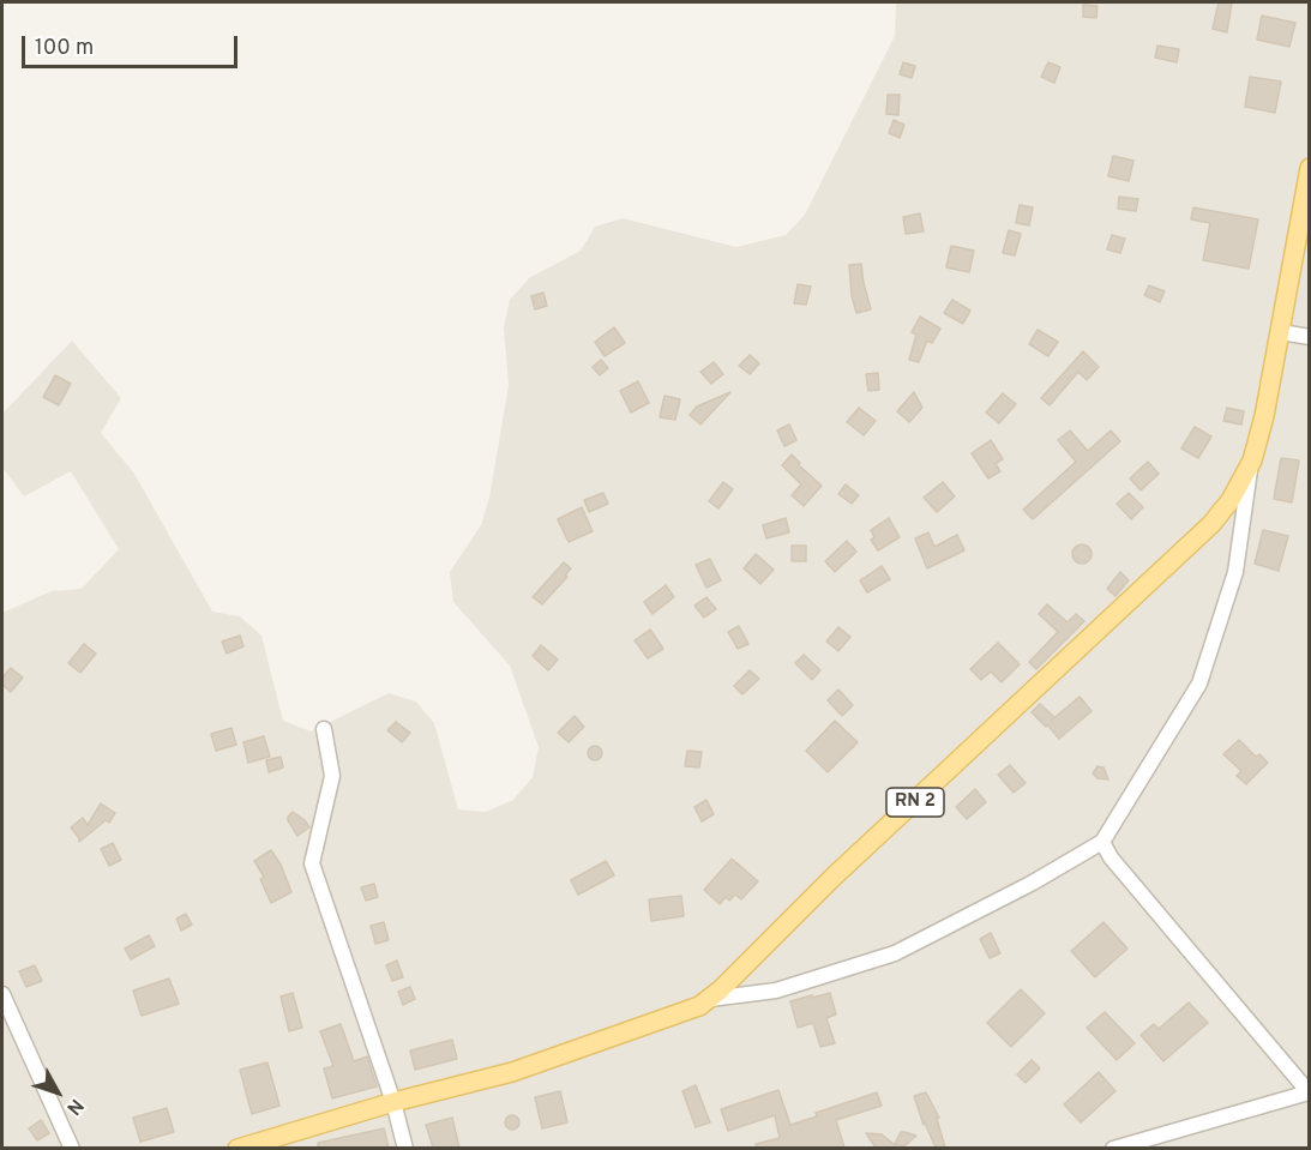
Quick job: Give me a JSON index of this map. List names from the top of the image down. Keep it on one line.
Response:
{"streets":{"main road":["RN 2"]},"scale_bar":"100 m","north":"bottom right"}
